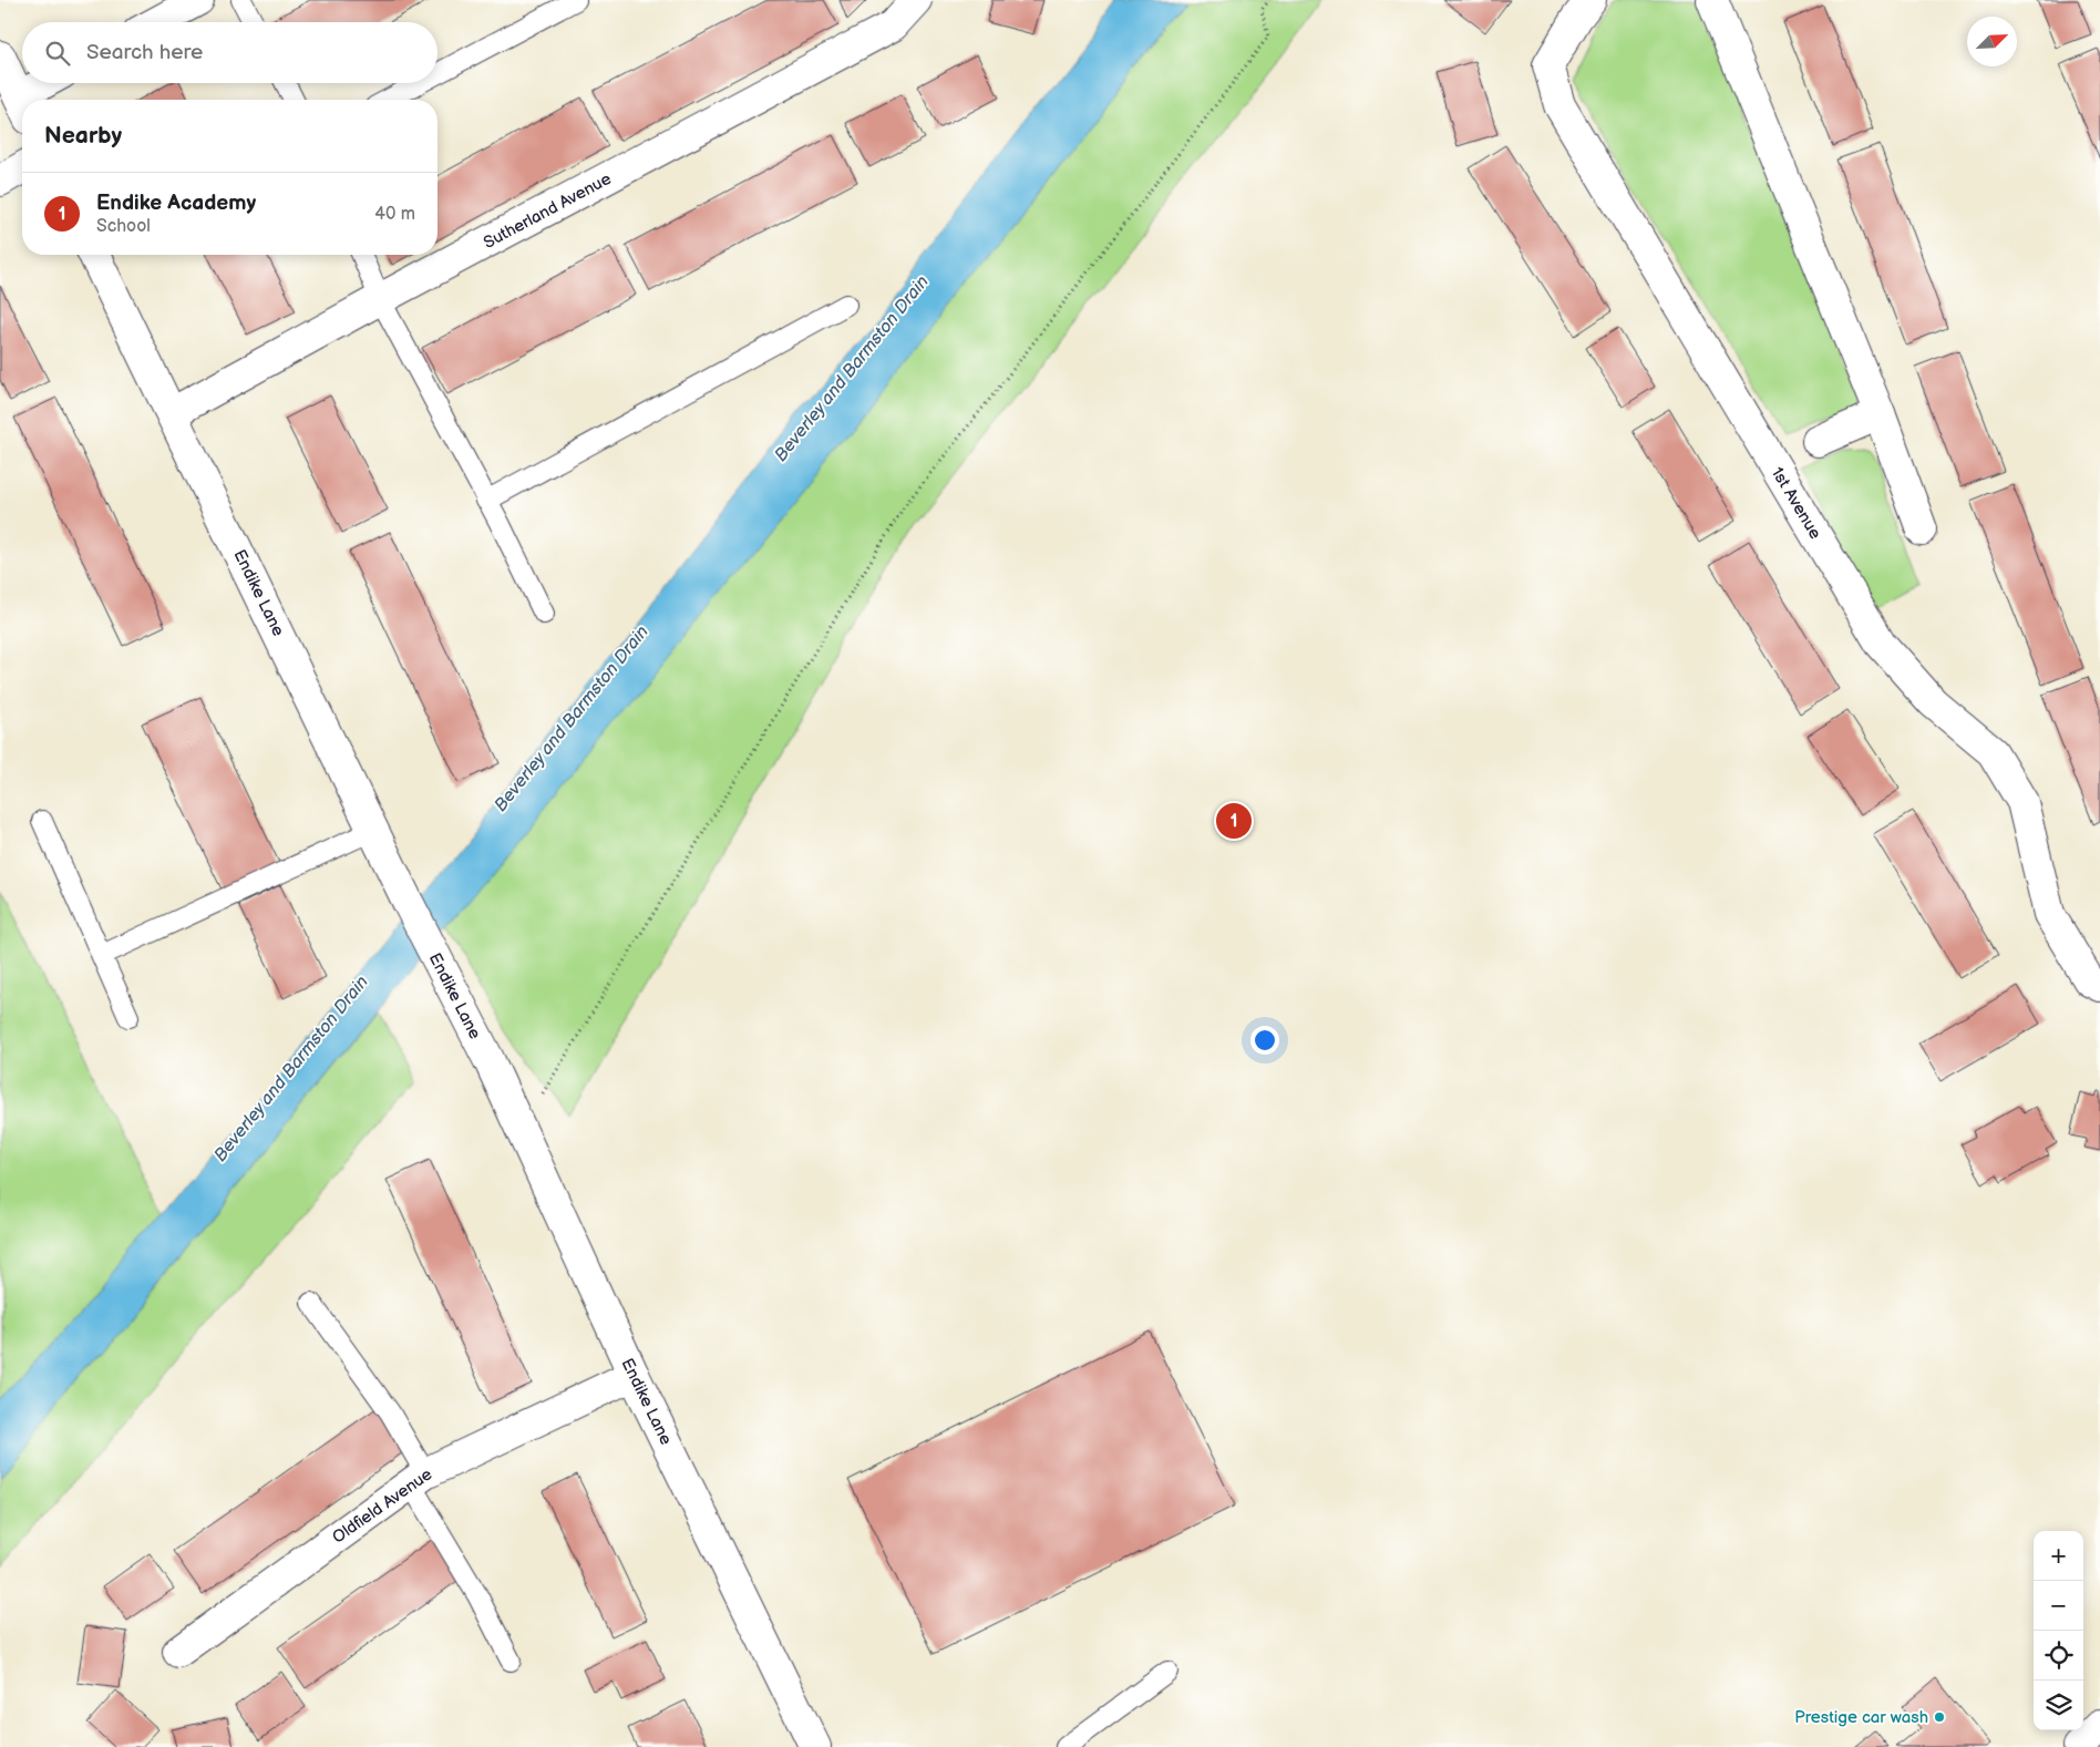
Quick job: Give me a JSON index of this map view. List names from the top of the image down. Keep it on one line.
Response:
{"streets":{"street":["Sutherland Avenue","1st Avenue","Endike Lane","Oldfield Avenue"]},"crossings":[["Sutherland Avenue","Endike Lane"],["Endike Lane","Oldfield Avenue"]],"water":["Beverley and Barmston Drain"],"places":["Prestige car wash"],"north":"top right","page":{"search":"Search here","heading":"Nearby","list":[{"mark":"1","name":"Endike Academy","note":"School","value":"40 m"}],"pins":"1","map_buttons":["+","−"]}}
